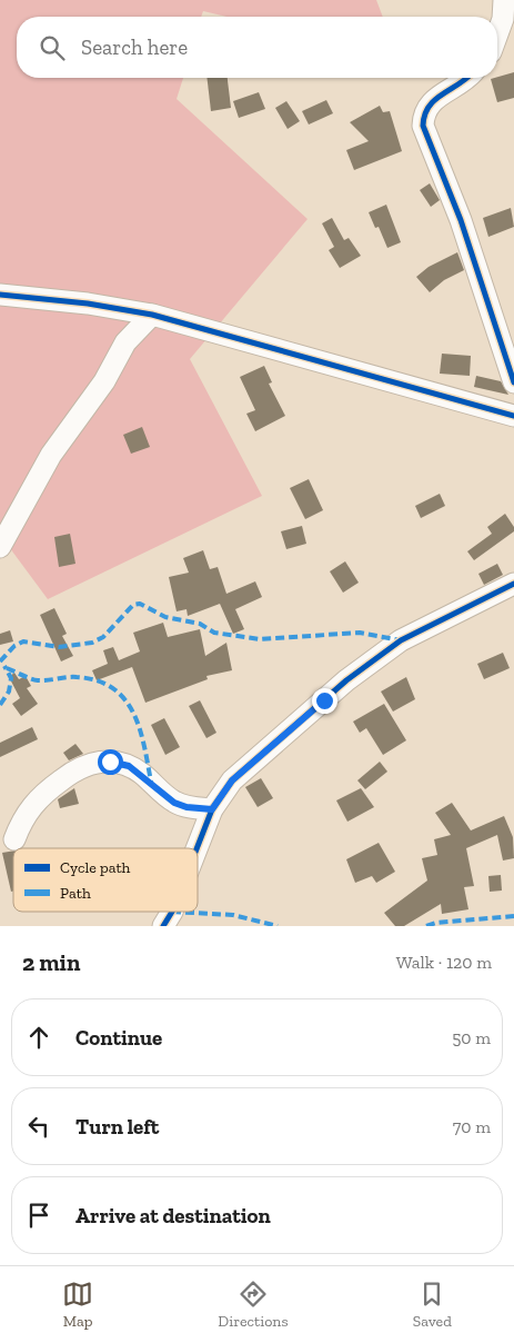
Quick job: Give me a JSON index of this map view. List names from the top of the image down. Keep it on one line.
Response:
{"legend":["Cycle path","Path"],"page":{"search":"Search here","heading":["2 min","Walk · 120 m"],"list":[["Continue","50 m"],["Turn left","70 m"],"Arrive at destination"],"nav":["Map","Directions","Saved"]}}
